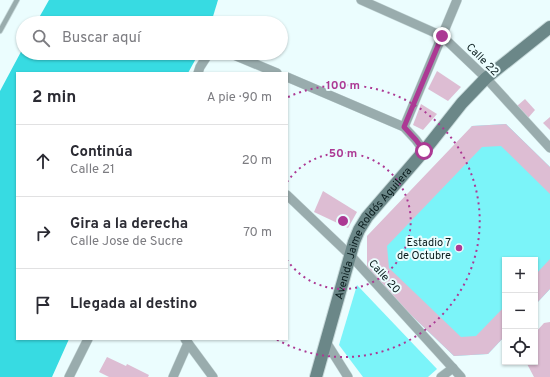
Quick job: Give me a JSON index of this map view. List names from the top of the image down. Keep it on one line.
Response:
{"streets":{"main road":["Avenida Jaime Roldós Aguilera"],"street":["Calle 22","Calle 20"]},"crossings":[["Calle 22","Avenida Jaime Roldós Aguilera"],["Avenida Jaime Roldós Aguilera","Calle 20"]],"places":["Estadio 7 de Octubre"],"page":{"search":"Buscar aquí","heading":["2 min","A pie · 90 m"],"list":[["Continúa","Calle 21","20 m"],["Gira a la derecha","Calle Jose de Sucre","70 m"],"Llegada al destino"],"map_buttons":["+","−"]},"rings":["100 m","50 m"]}
